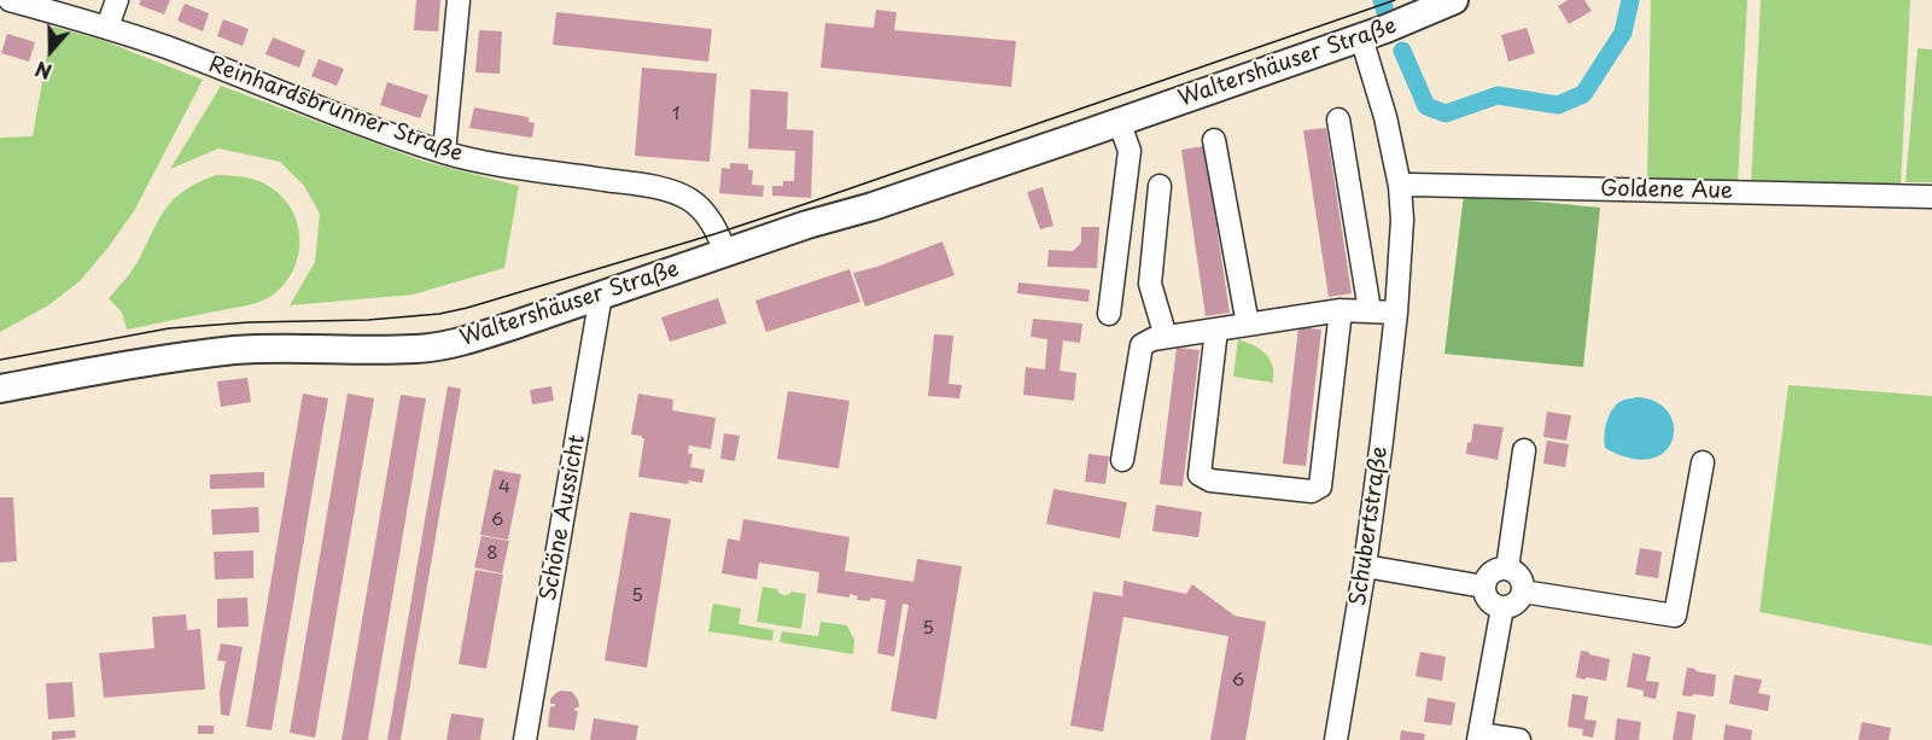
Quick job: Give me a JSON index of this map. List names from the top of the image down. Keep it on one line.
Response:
{"streets":{"main road":["Waltershäuser Straße"],"street":["Reinhardsbrunner Straße","Goldene Aue","Schöne Aussicht","Schubertstraße"]},"crossings":[["Waltershäuser Straße","Reinhardsbrunner Straße"],["Waltershäuser Straße","Schöne Aussicht"],["Waltershäuser Straße","Schubertstraße"],["Goldene Aue","Schubertstraße"]],"house_numbers":["1","4","6","8","5","5","6"],"north":"bottom"}
